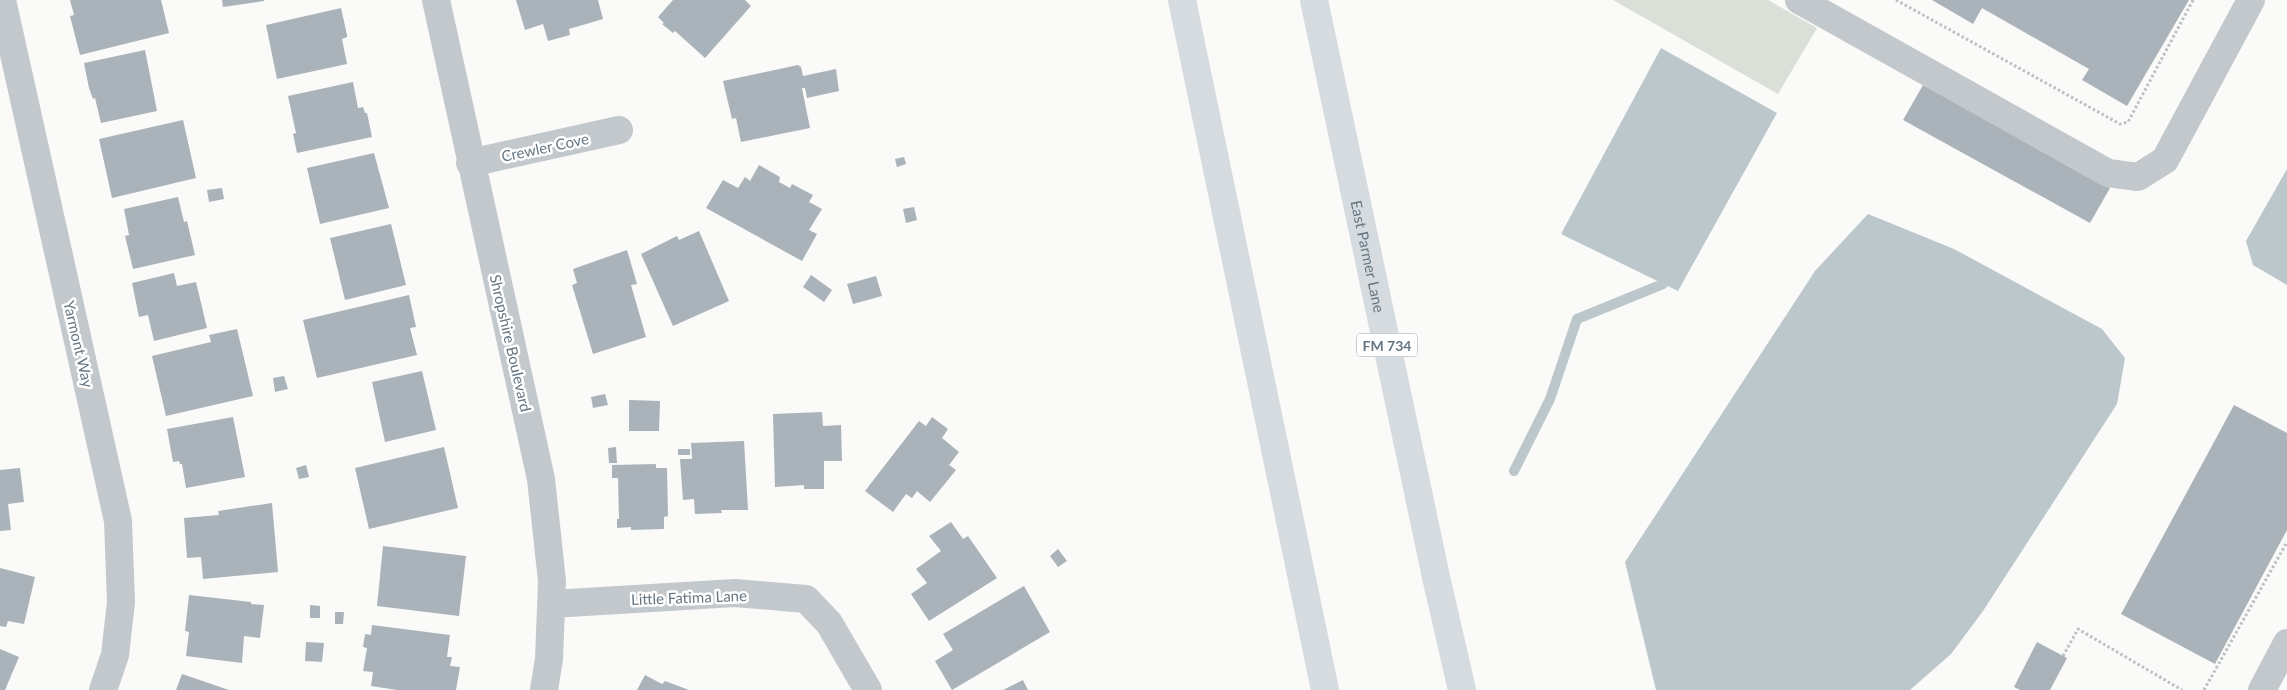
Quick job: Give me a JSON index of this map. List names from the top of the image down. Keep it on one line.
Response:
{"streets":{"main road":["East Parmer Lane","FM 734"],"street":["Crewler Cove","Shropshire Boulevard","Yarmont Way","Little Fatima Lane"]},"crossings":[["Crewler Cove","Shropshire Boulevard"],["Shropshire Boulevard","Little Fatima Lane"]]}
